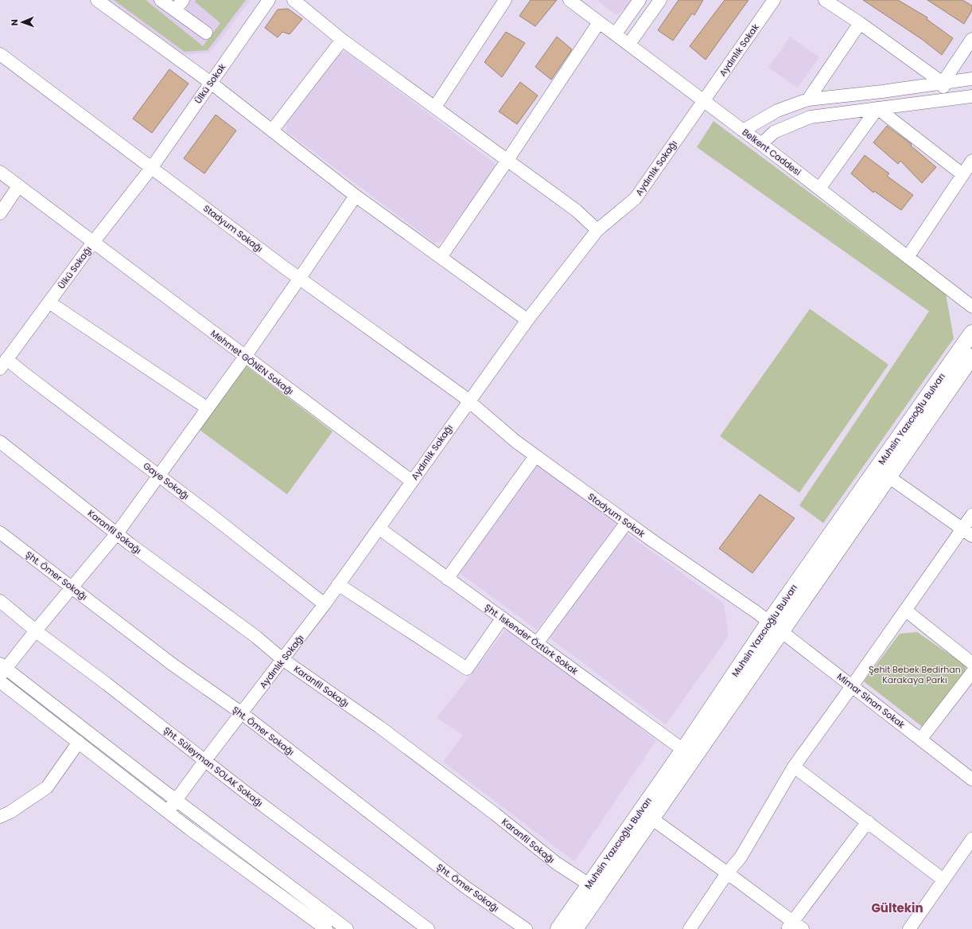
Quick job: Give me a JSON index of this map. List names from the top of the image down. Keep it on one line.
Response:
{"streets":{"main road":["Muhsin Yazıcıoğlu Bulvarı"],"street":["Aydınlık Sokak","Ülkü Sokak","Belkent Caddesi","Aydınlık Sokağı","Stadyum Sokağı","Ülkü Sokağı","Mehmet GÖNEN Sokağı","Gaye Sokağı","Stadyum Sokak","Karanfil Sokağı","Şht. Ömer Sokağı","Şht. İskender Öztürk Sokak","Mimar Sinan Sokak","Şht. Süleyman SOLAK Sokağı"]},"crossings":[["Aydınlık Sokak","Belkent Caddesi"],["Aydınlık Sokak","Aydınlık Sokağı"],["Ülkü Sokak","Stadyum Sokağı"],["Ülkü Sokak","Ülkü Sokağı"],["Belkent Caddesi","Aydınlık Sokağı"],["Aydınlık Sokağı","Stadyum Sokağı"],["Aydınlık Sokağı","Mehmet GÖNEN Sokağı"],["Aydınlık Sokağı","Gaye Sokağı"],["Aydınlık Sokağı","Stadyum Sokak"],["Aydınlık Sokağı","Karanfil Sokağı"],["Aydınlık Sokağı","Şht. Ömer Sokağı"],["Aydınlık Sokağı","Şht. İskender Öztürk Sokak"],["Aydınlık Sokağı","Şht. Süleyman SOLAK Sokağı"],["Stadyum Sokağı","Ülkü Sokağı"],["Stadyum Sokağı","Stadyum Sokak"],["Ülkü Sokağı","Mehmet GÖNEN Sokağı"],["Ülkü Sokağı","Gaye Sokağı"],["Muhsin Yazıcıoğlu Bulvarı","Stadyum Sokak"],["Muhsin Yazıcıoğlu Bulvarı","Karanfil Sokağı"],["Muhsin Yazıcıoğlu Bulvarı","Şht. İskender Öztürk Sokak"],["Muhsin Yazıcıoğlu Bulvarı","Mimar Sinan Sokak"],["Stadyum Sokak","Mimar Sinan Sokak"]],"districts":["Gültekin"],"parks":["Şehit Bebek Bedirhan Karakaya Parkı"],"north":"left"}
